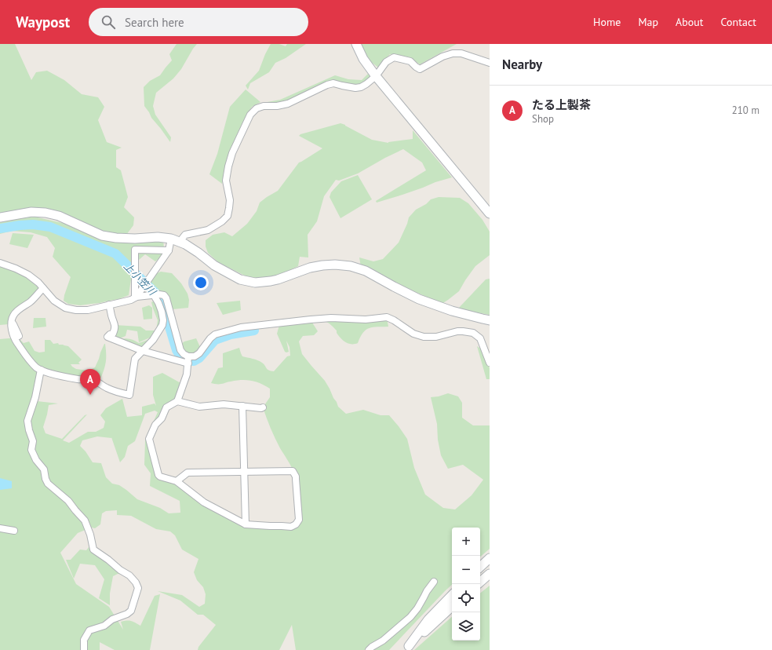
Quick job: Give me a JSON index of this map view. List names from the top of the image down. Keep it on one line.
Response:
{"water":["上小笠川"],"page":{"header":"Waypost","search":"Search here","nav":["Home","Map","About","Contact"],"heading":"Nearby","list":[{"mark":"A","name":"たる上製茶","note":"Shop","value":"210 m"}],"pins":"A","map_buttons":["+","−"]}}
